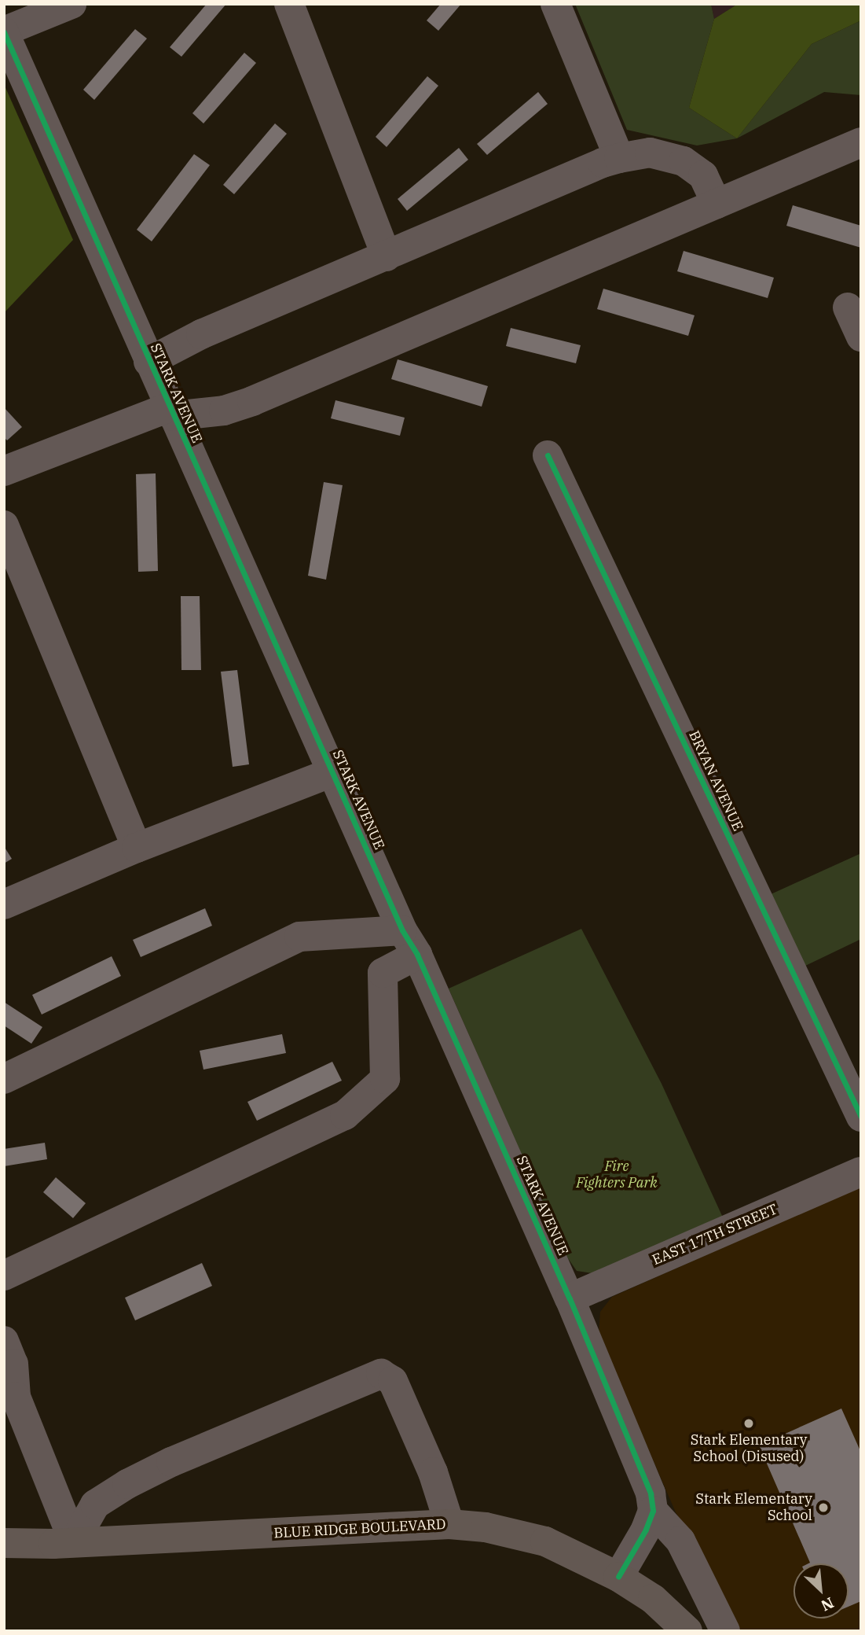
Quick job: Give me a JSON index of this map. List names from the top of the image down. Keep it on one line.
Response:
{"streets":{"main road":["BLUE RIDGE BOULEVARD"],"street":["STARK AVENUE","BRYAN AVENUE","EAST 17TH STREET"]},"crossings":[["STARK AVENUE","EAST 17TH STREET"]],"parks":["Fire Fighters Park"],"places":["Stark Elementary School (Disused)","Stark Elementary School"],"north":"bottom right"}
